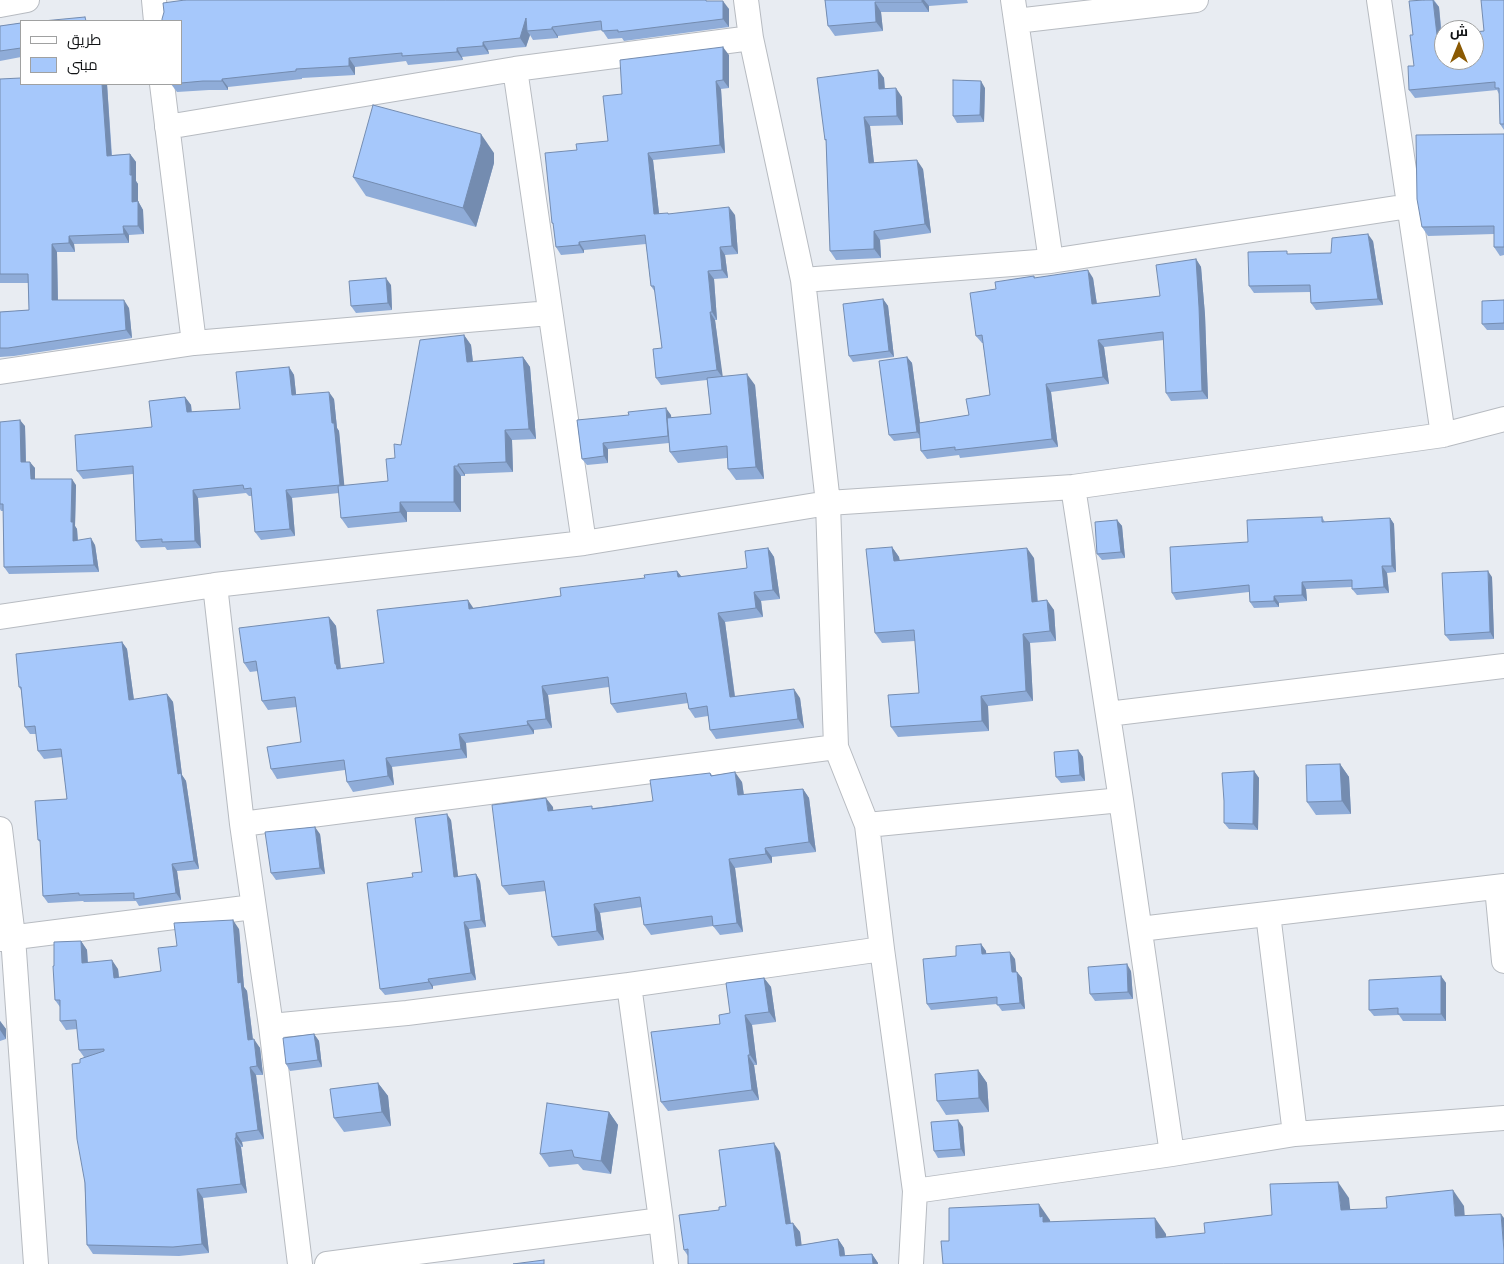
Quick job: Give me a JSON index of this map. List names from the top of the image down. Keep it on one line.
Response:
{"legend":["طريق","مبنى"],"north":"top"}
